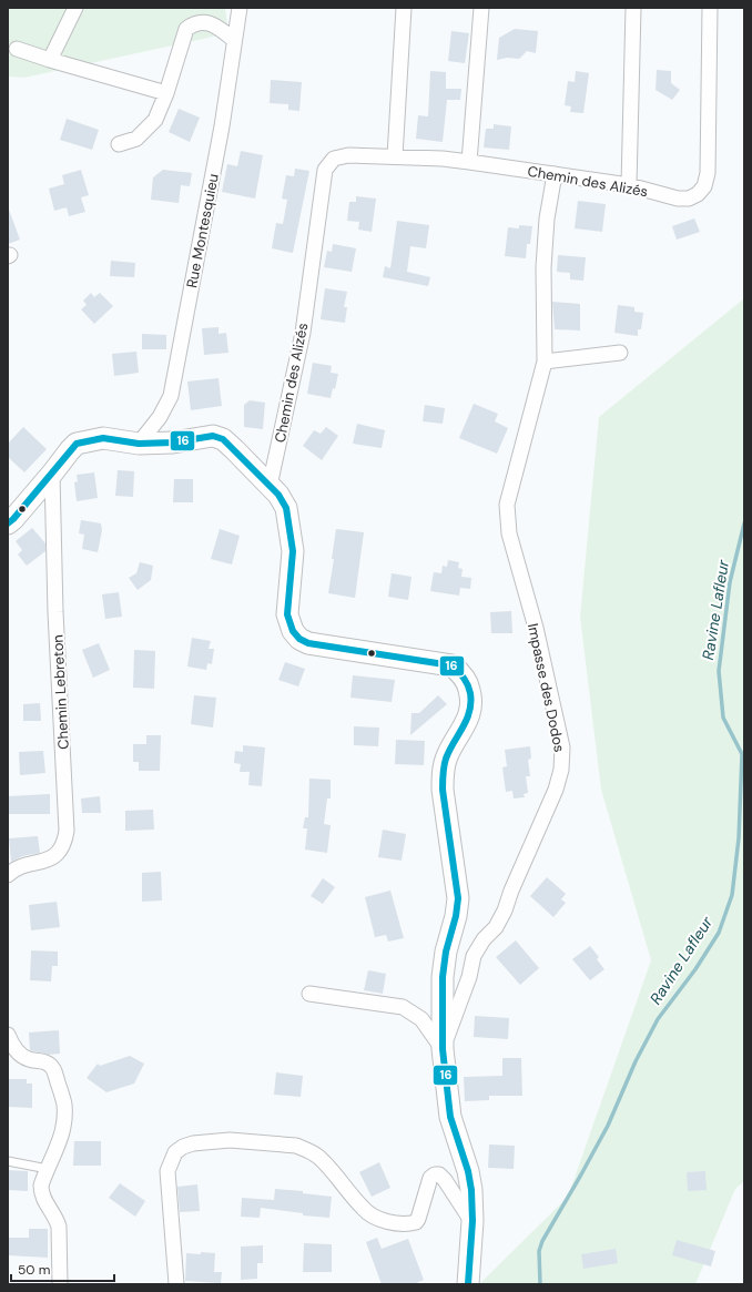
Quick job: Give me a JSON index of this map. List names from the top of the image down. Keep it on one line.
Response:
{"streets":{"street":["Chemin des Alizés","Rue Montesquieu","Impasse des Dodos","Chemin Lebreton"]},"crossings":[["Chemin des Alizés","Impasse des Dodos"]],"water":["Ravine Lafleur"],"lines":["transit line 16"],"scale_bar":"50 m"}
